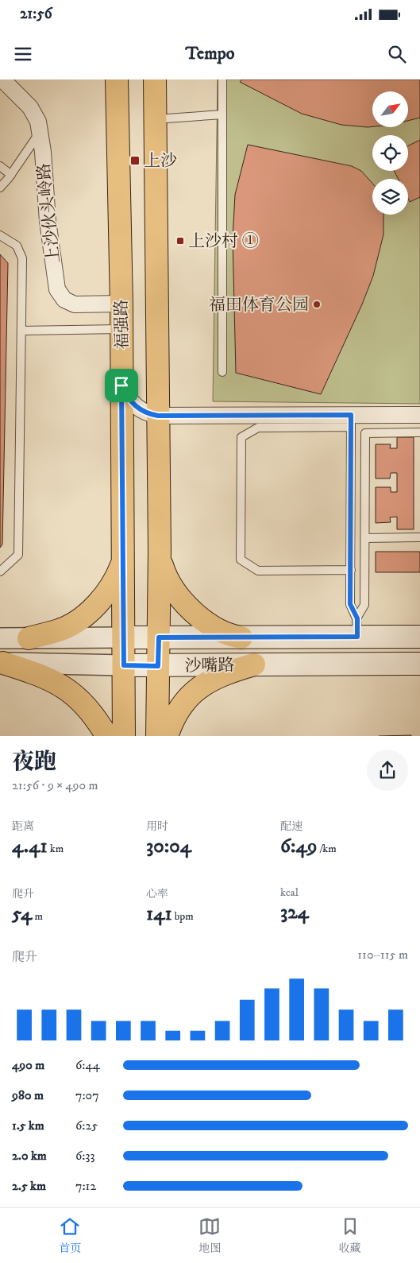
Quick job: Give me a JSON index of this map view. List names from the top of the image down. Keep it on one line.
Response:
{"streets":{"main road":["福强路","沙嘴路"],"street":["上沙伙头岭路"]},"crossings":[["上沙伙头岭路","福强路"],["福强路","沙嘴路"]],"places":{"transit":["上沙","上沙村 ①"],"other":["福田体育公园"]},"north":"top right","page":{"status":"21:56","header":"Tempo","heading":["夜跑","21:56 · 9 × 490 m"],"stats":[["距离","4.41 km"],["用时","30:04"],["配速","6:49 /km"],["爬升","54 m"],["心率","141 bpm"],["kcal","324"]],"chart":["爬升","110–115 m"],"list":[{"name":"490 m","note":"6:44"},{"name":"980 m","note":"7:07"},{"name":"1.5 km","note":"6:25"},{"name":"2.0 km","note":"6:33"},{"name":"2.5 km","note":"7:12"}],"tabs":["首页","地图","收藏"]}}
